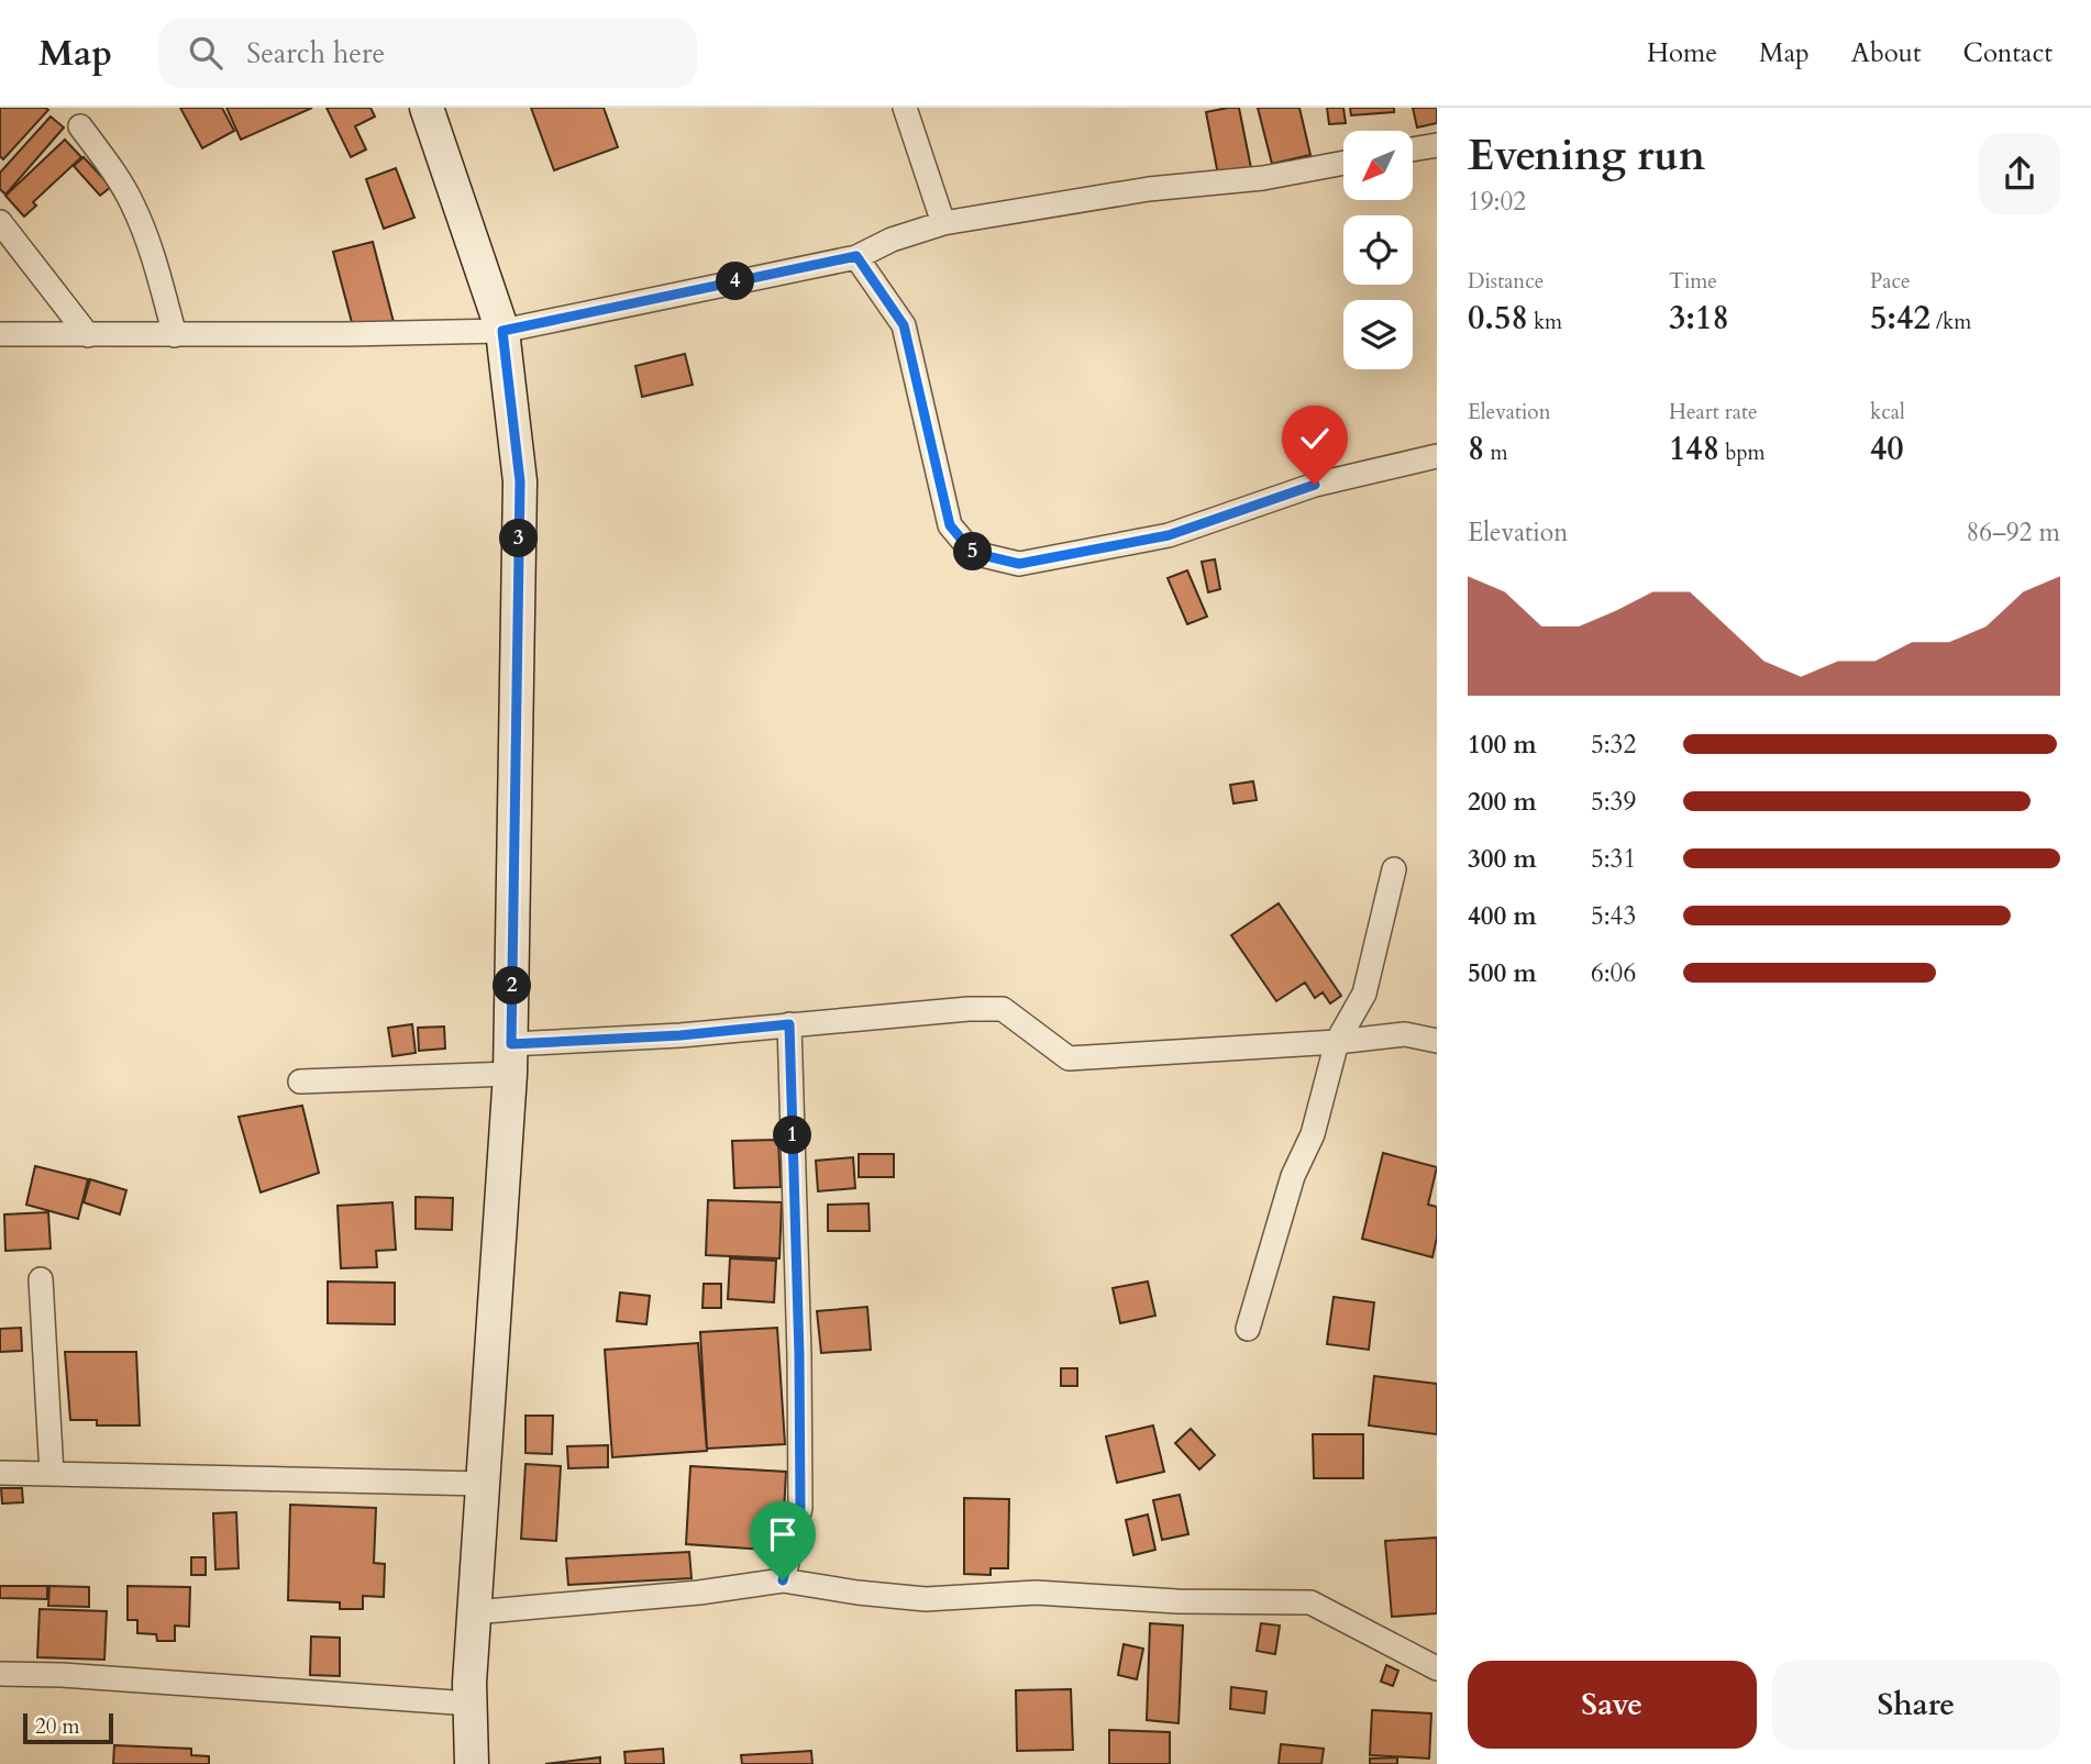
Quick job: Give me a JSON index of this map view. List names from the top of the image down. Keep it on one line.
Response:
{"scale_bar":"20 m","north":"bottom left","page":{"header":"Map","search":"Search here","nav":["Home","Map","About","Contact"],"heading":["Evening run","19:02"],"stats":[["Distance","0.58 km"],["Time","3:18"],["Pace","5:42 /km"],["Elevation","8 m"],["Heart rate","148 bpm"],["kcal","40"]],"pins":["4","3","5","2","1"],"chart":["Elevation","86–92 m"],"list":[{"name":"100 m","note":"5:32"},{"name":"200 m","note":"5:39"},{"name":"300 m","note":"5:31"},{"name":"400 m","note":"5:43"},{"name":"500 m","note":"6:06"}],"buttons":["Save","Share"],"scale":"20 m"}}
